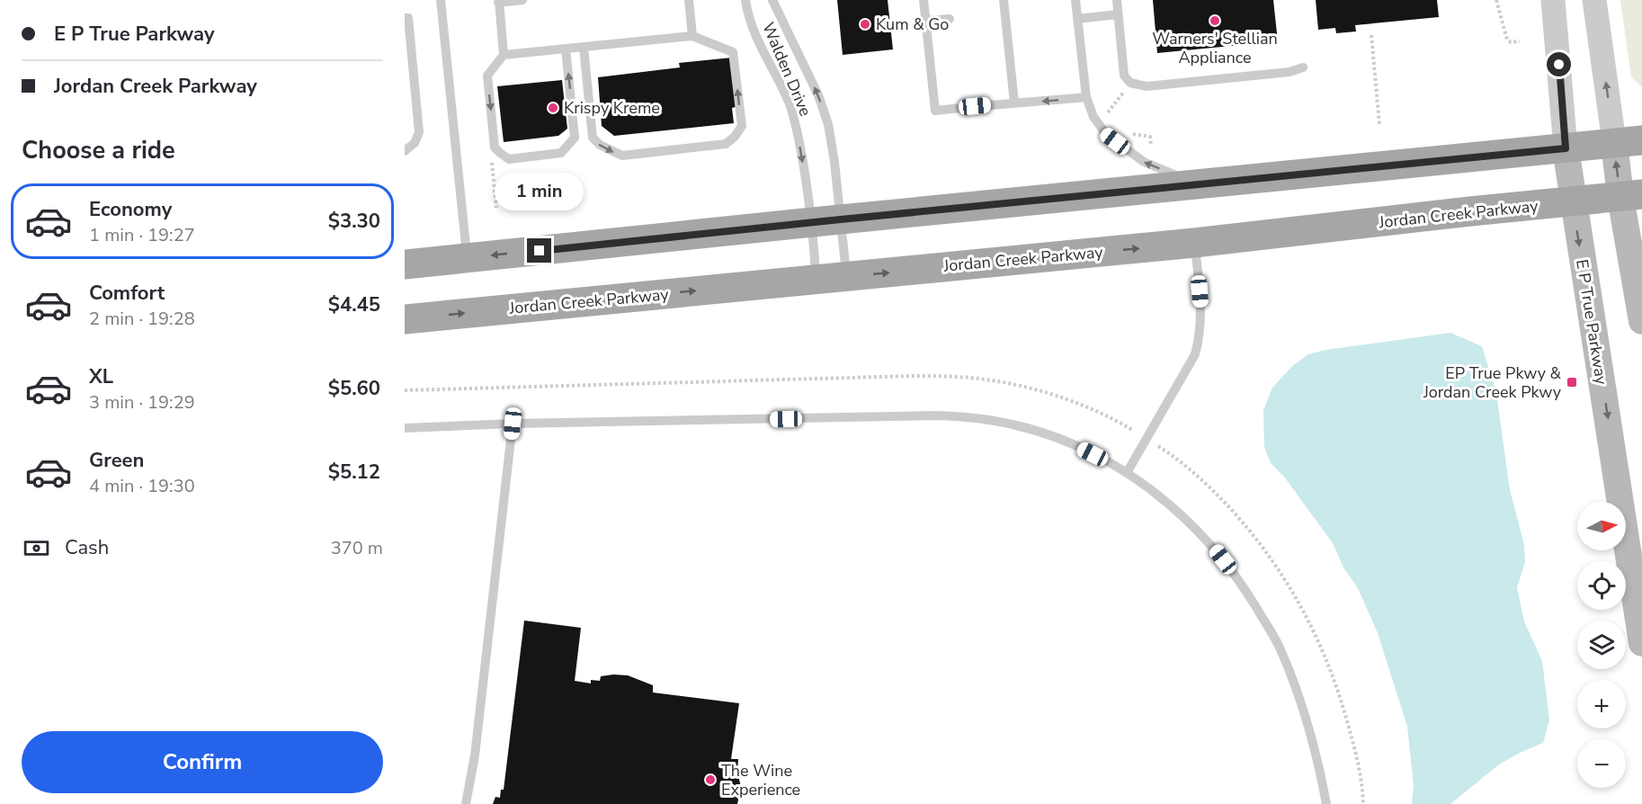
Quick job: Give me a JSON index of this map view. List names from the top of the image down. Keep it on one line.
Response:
{"streets":{"main road":["Jordan Creek Parkway","E P True Parkway"],"lane":["Walden Drive"]},"crossings":[["Walden Drive","Jordan Creek Parkway"],["Jordan Creek Parkway","E P True Parkway"]],"one_way":["E P True Parkway"],"places":{"other":["Warners' Stellian Appliance","Kum & Go","Krispy Kreme","The Wine Experience"],"transit":["EP True Pkwy & Jordan Creek Pkwy"]},"north":"right","page":{"banner":["E P True Parkway","Jordan Creek Parkway"],"heading":"Choose a ride","bubble":"1 min","list":[{"name":"Economy","note":"1 min · 19:27","value":"$3.30"},{"name":"Comfort","note":"2 min · 19:28","value":"$4.45"},{"name":"XL","note":"3 min · 19:29","value":"$5.60"},{"name":"Green","note":"4 min · 19:30","value":"$5.12"}],"map_buttons":["+","−"],"pay":["Cash","370 m"],"buttons":"Confirm"}}
